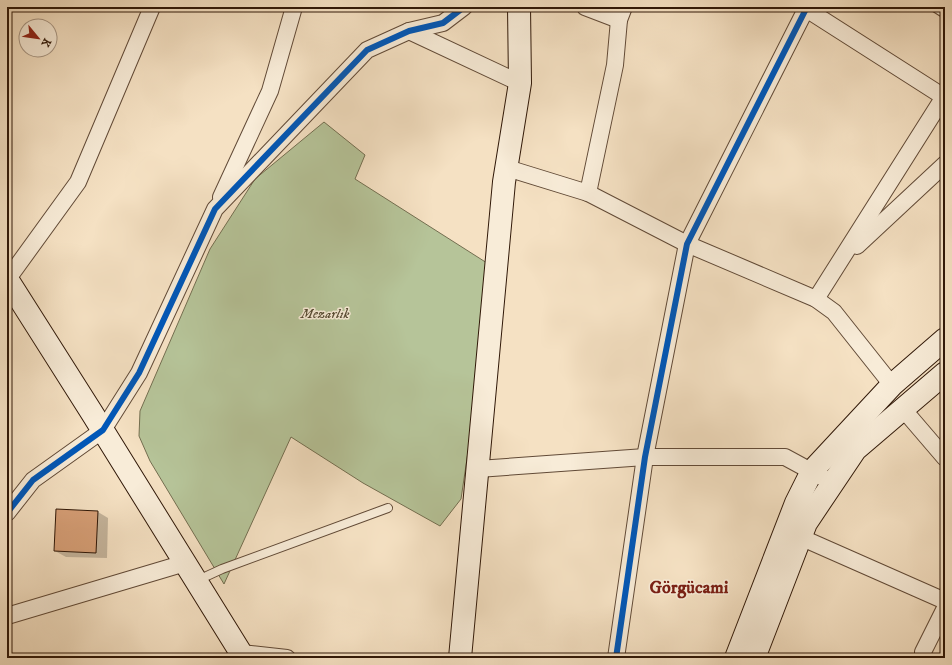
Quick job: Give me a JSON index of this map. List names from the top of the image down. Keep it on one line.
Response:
{"districts":["Görgücami"],"parks":["Mezarlık"],"north":"bottom right"}
